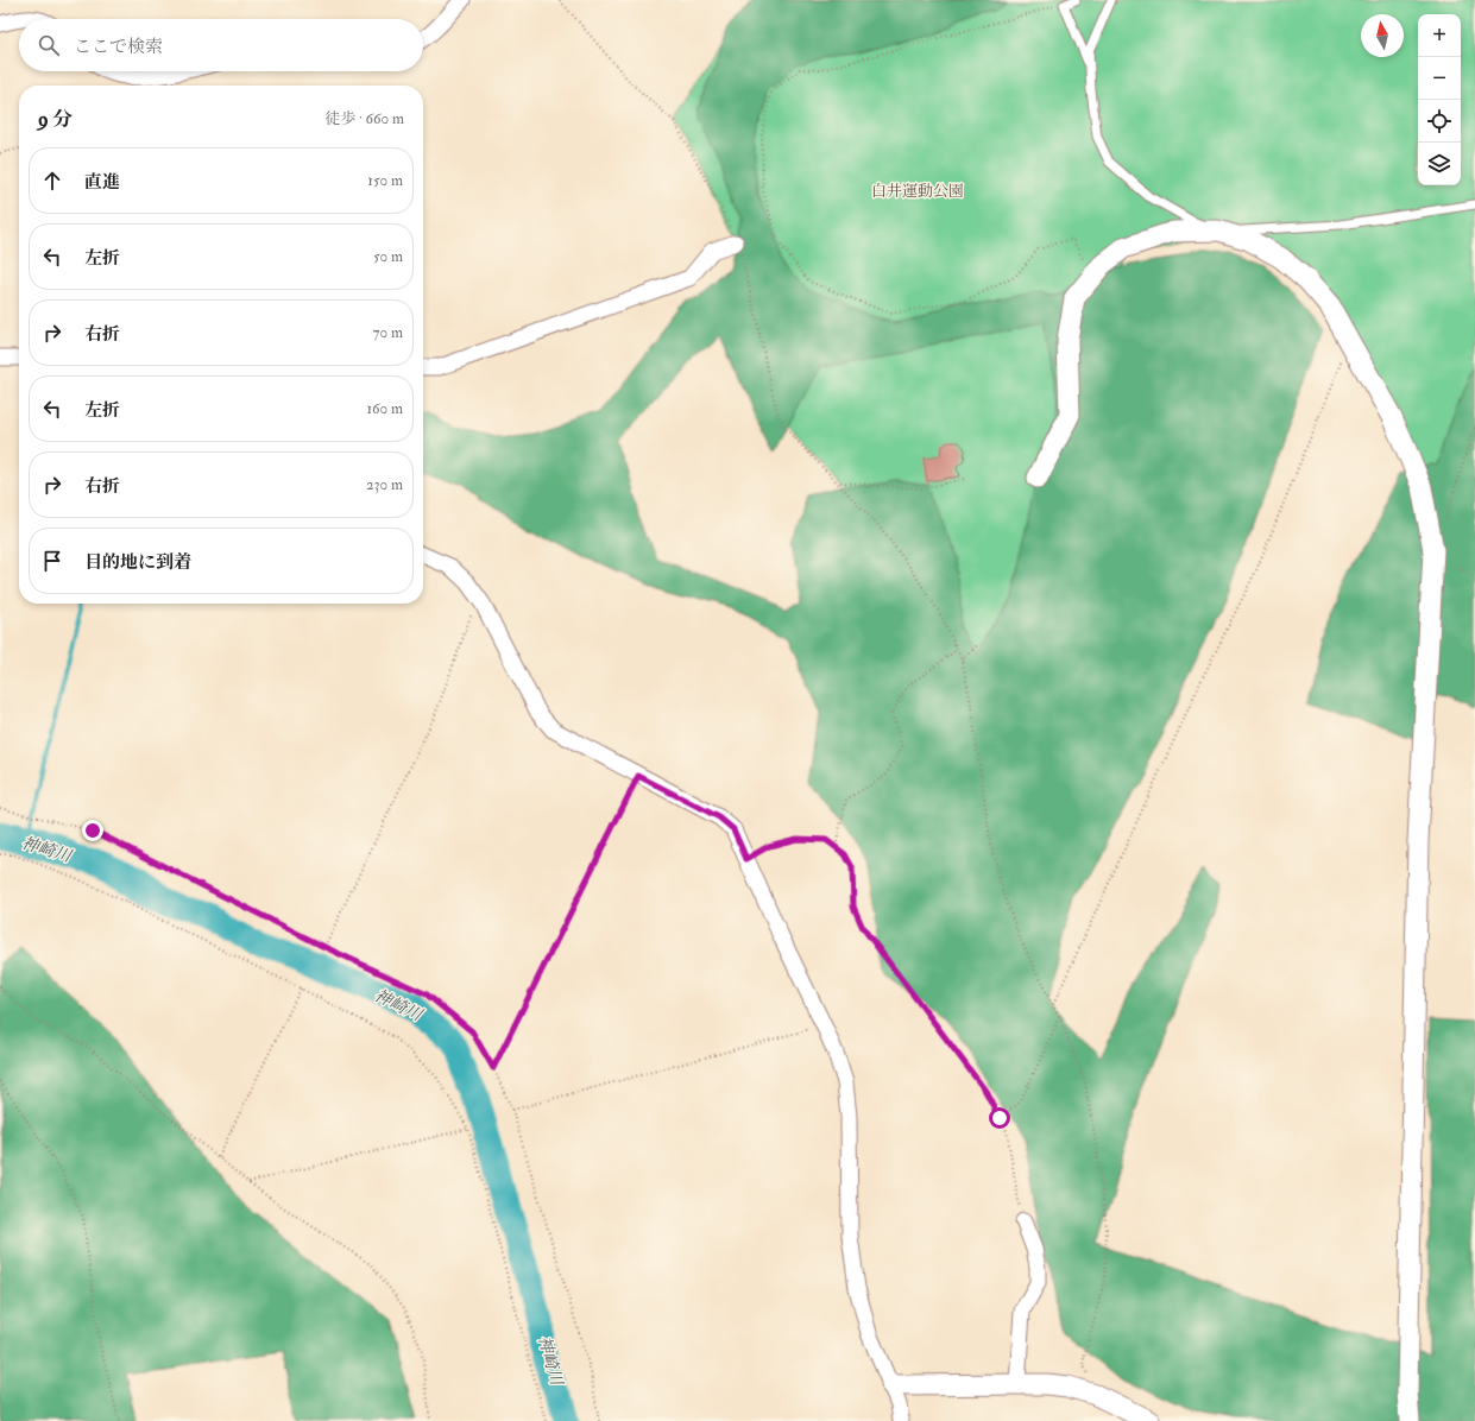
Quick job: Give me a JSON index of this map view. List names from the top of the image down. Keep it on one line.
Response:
{"water":["神崎川"],"parks":["白井運動公園"],"north":"top","page":{"map_buttons":["+","−"],"search":"ここで検索","heading":["9 分","徒歩 · 660 m"],"list":[["直進","150 m"],["左折","50 m"],["右折","70 m"],["左折","160 m"],["右折","230 m"],"目的地に到着"]}}
